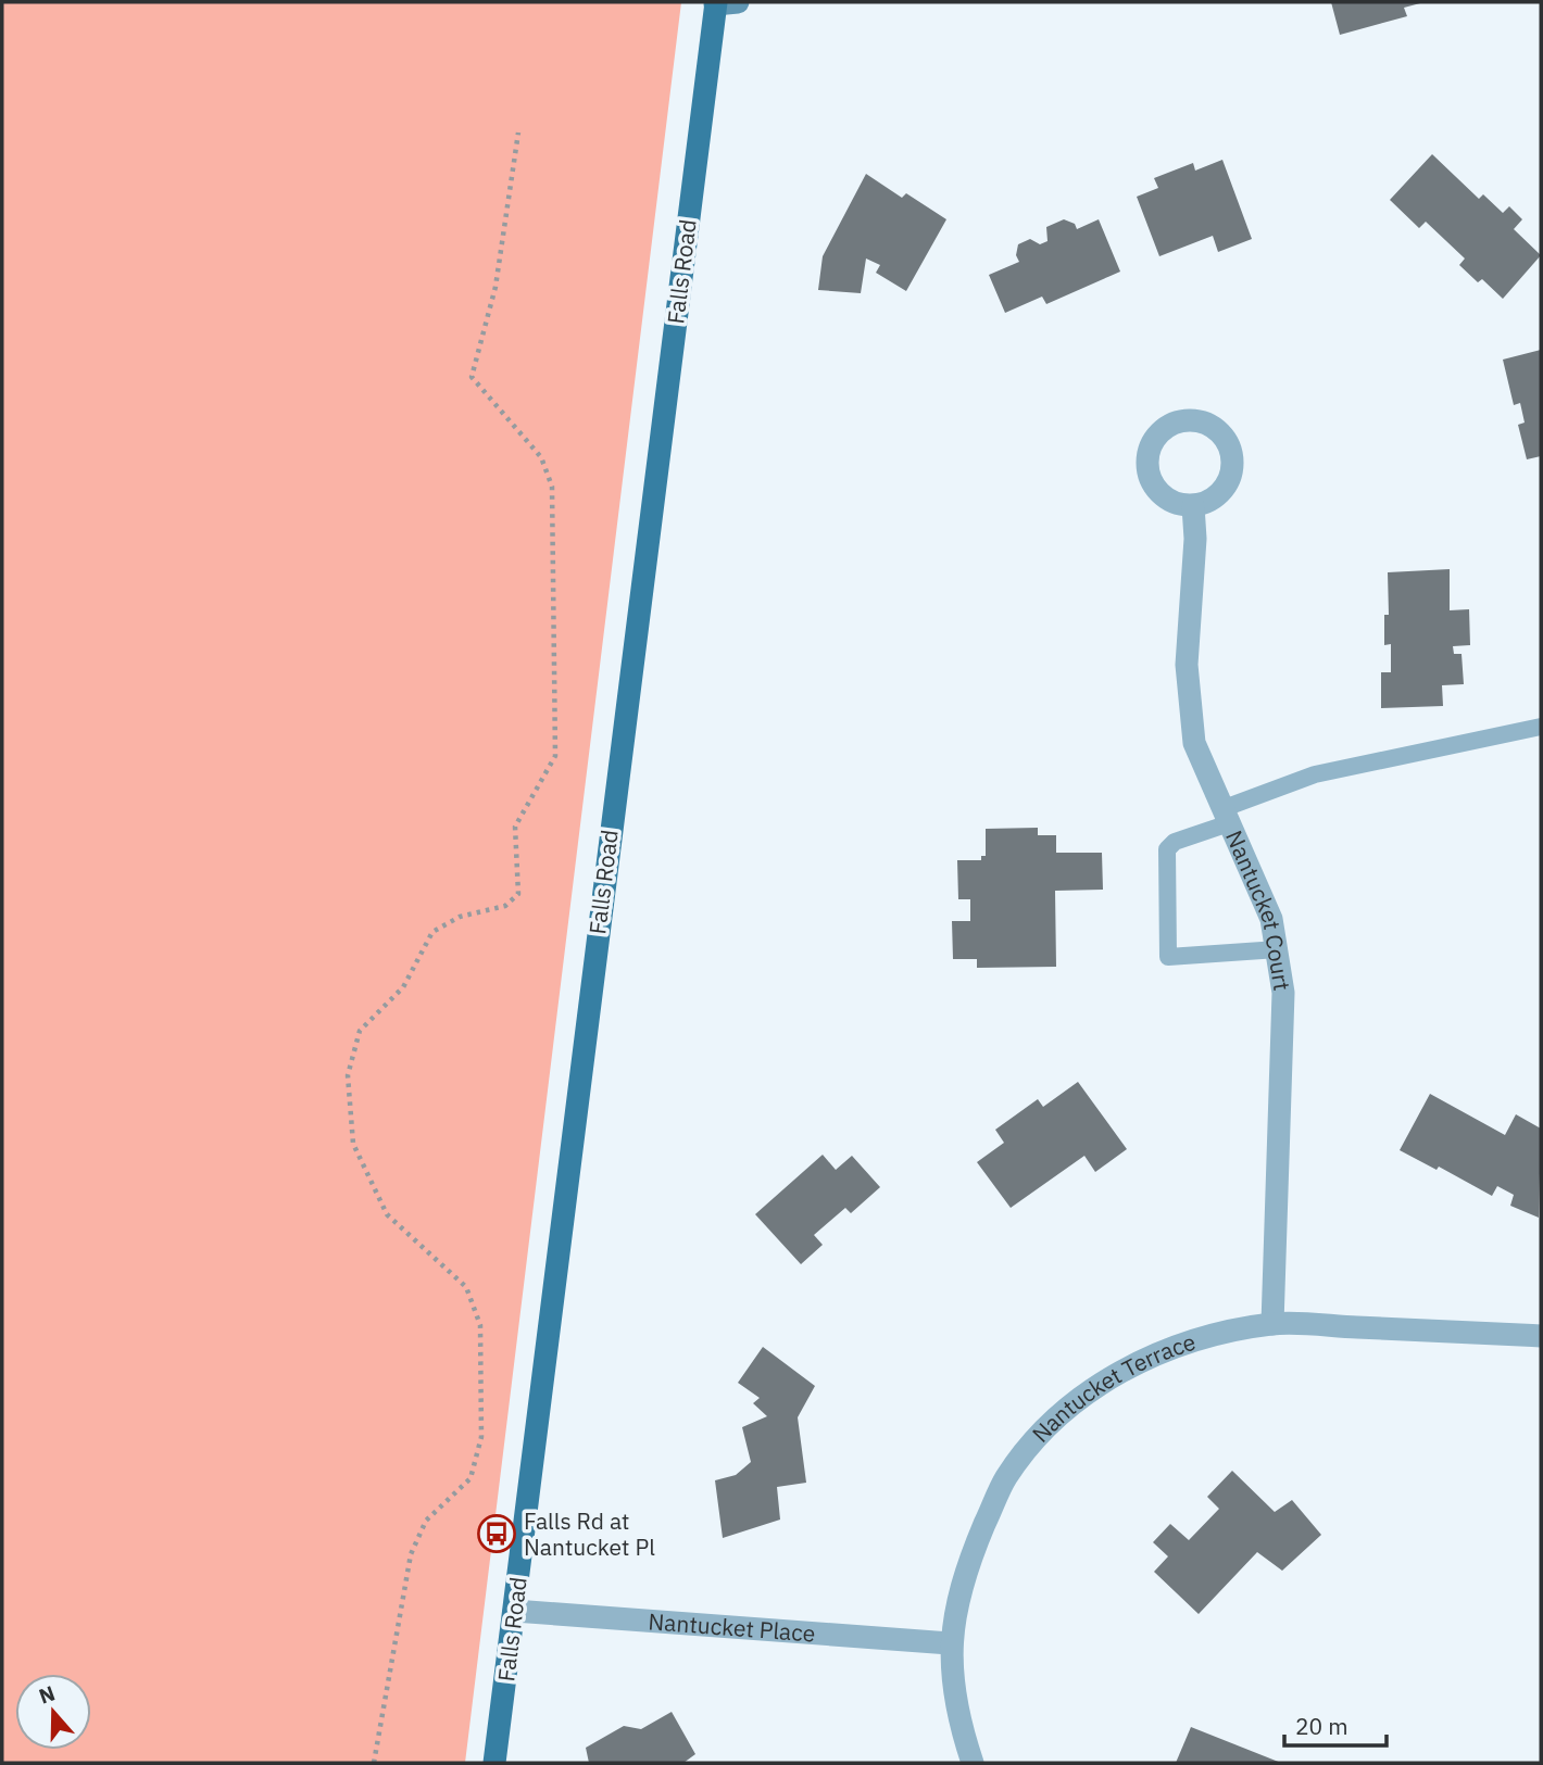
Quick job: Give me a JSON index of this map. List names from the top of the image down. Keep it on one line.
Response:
{"streets":{"main road":["Falls Road"],"street":["Nantucket Court","Nantucket Terrace","Nantucket Place"]},"crossings":[["Falls Road","Nantucket Place"],["Nantucket Court","Nantucket Terrace"],["Nantucket Terrace","Nantucket Place"]],"places":{"bus stop":["Falls Rd at Nantucket Pl"]},"scale_bar":"20 m","north":"top"}
